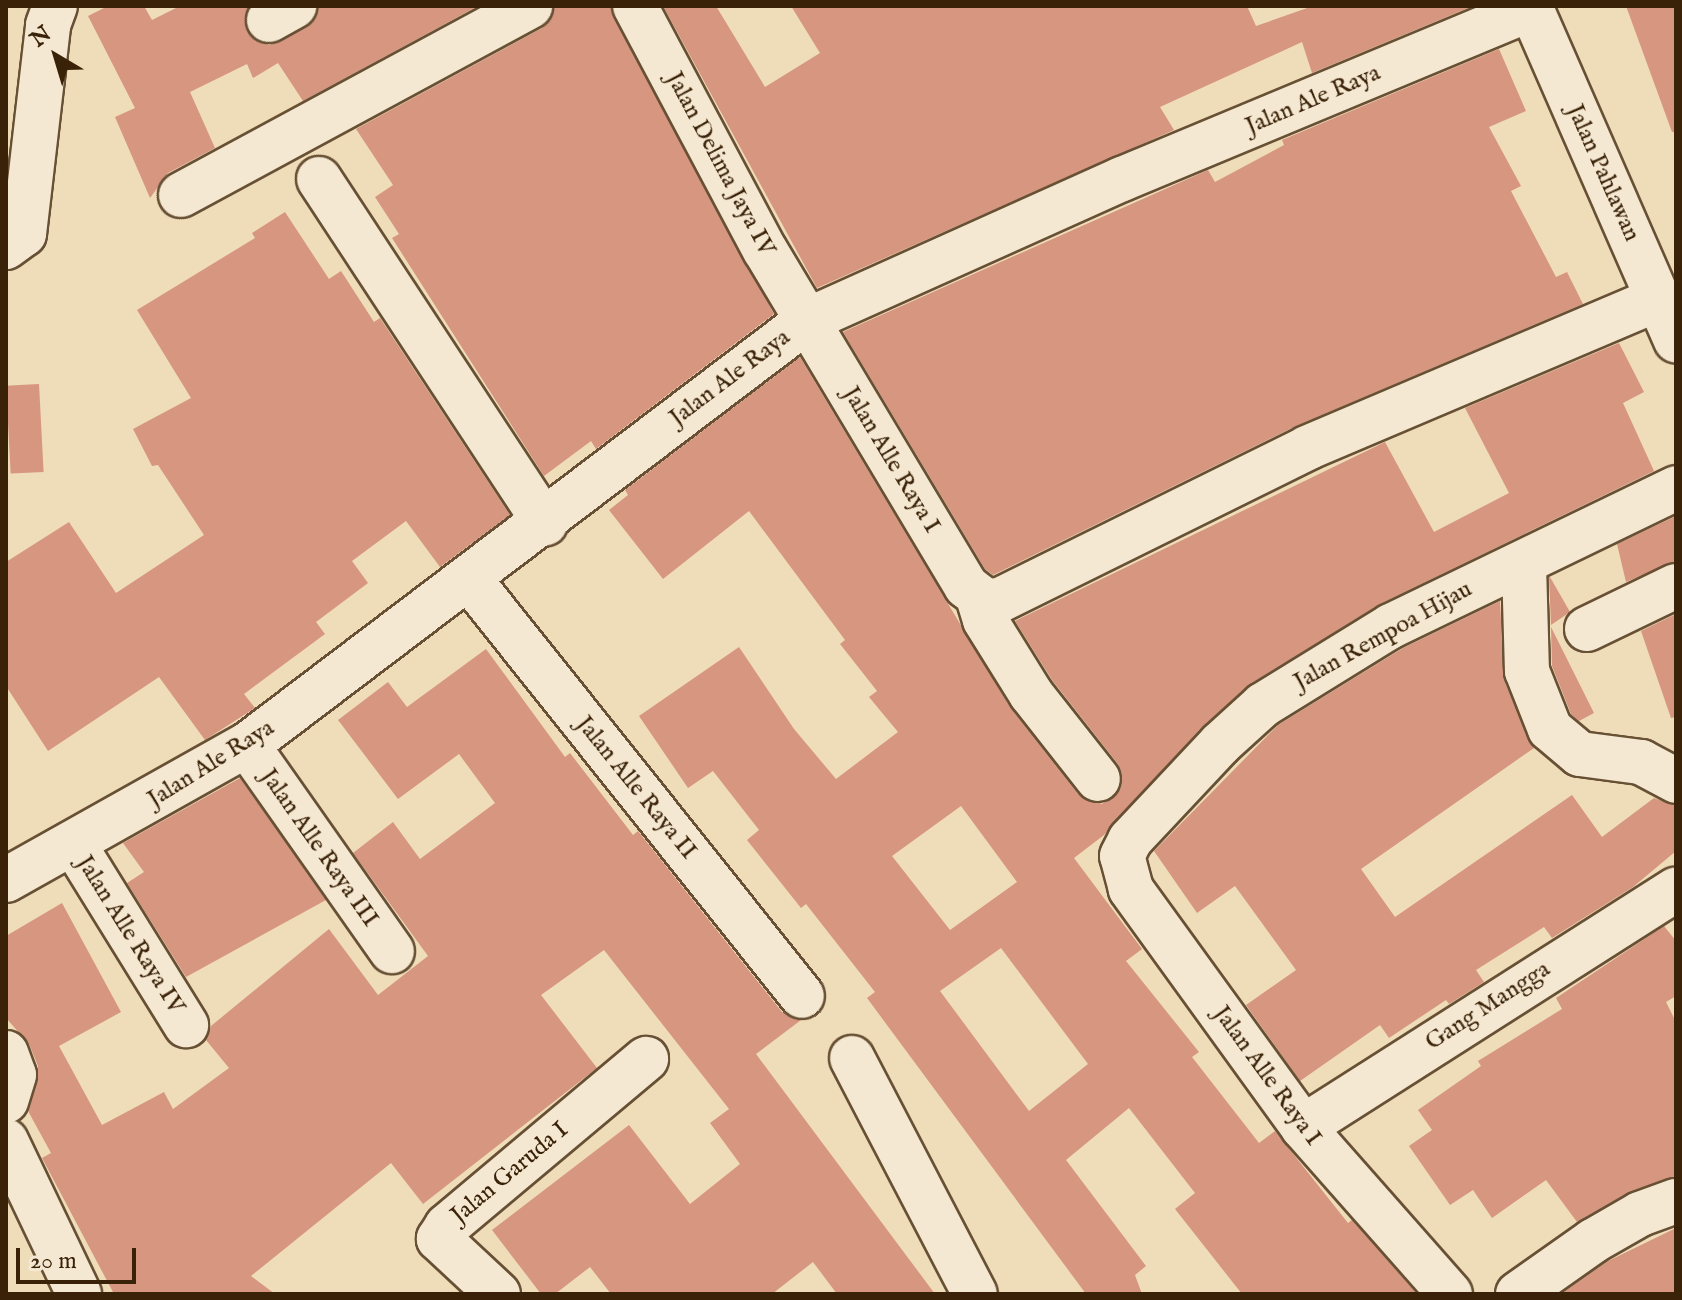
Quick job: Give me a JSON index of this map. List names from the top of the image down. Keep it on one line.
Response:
{"streets":{"street":["Jalan Ale Raya","Jalan Delima Jaya IV","Jalan Pahlawan","Jalan Alle Raya I","Jalan Rempoa Hijau","Jalan Alle Raya II","Jalan Alle Raya III","Jalan Alle Raya IV","Gang Mangga","Jalan Garuda I"]},"crossings":[["Jalan Ale Raya","Jalan Delima Jaya IV"],["Jalan Ale Raya","Jalan Pahlawan"],["Jalan Ale Raya","Jalan Alle Raya I"],["Jalan Ale Raya","Jalan Alle Raya II"],["Jalan Ale Raya","Jalan Alle Raya III"],["Jalan Ale Raya","Jalan Alle Raya IV"],["Jalan Delima Jaya IV","Jalan Alle Raya I"],["Jalan Alle Raya I","Jalan Rempoa Hijau"],["Jalan Alle Raya I","Gang Mangga"]],"scale_bar":"20 m","north":"top left"}
